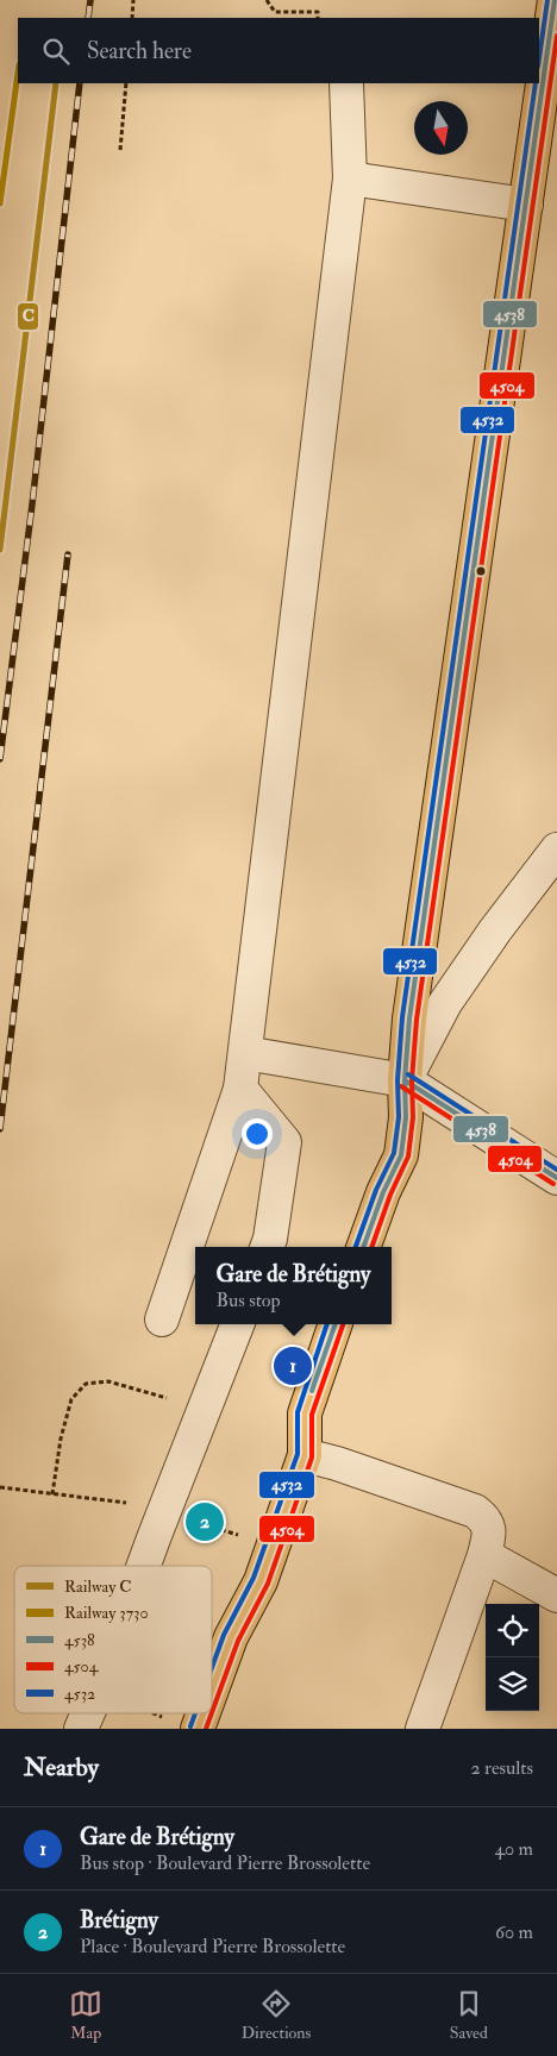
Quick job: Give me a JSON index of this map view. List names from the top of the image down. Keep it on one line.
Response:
{"lines":["transit line 4538","transit line 4532","transit line 4504","rail line 3730","rail line C"],"legend":["Railway C","Railway 3730","4538","4504","4532"],"north":"bottom","page":{"search":"Search here","popup":["Gare de Brétigny","Bus stop"],"pins":["1","2"],"heading":["Nearby","2 results"],"list":[{"mark":"1","name":"Gare de Brétigny","note":"Bus stop · Boulevard Pierre Brossolette","value":"40 m"},{"mark":"2","name":"Brétigny","note":"Place · Boulevard Pierre Brossolette","value":"60 m"}],"nav":["Map","Directions","Saved"]}}
